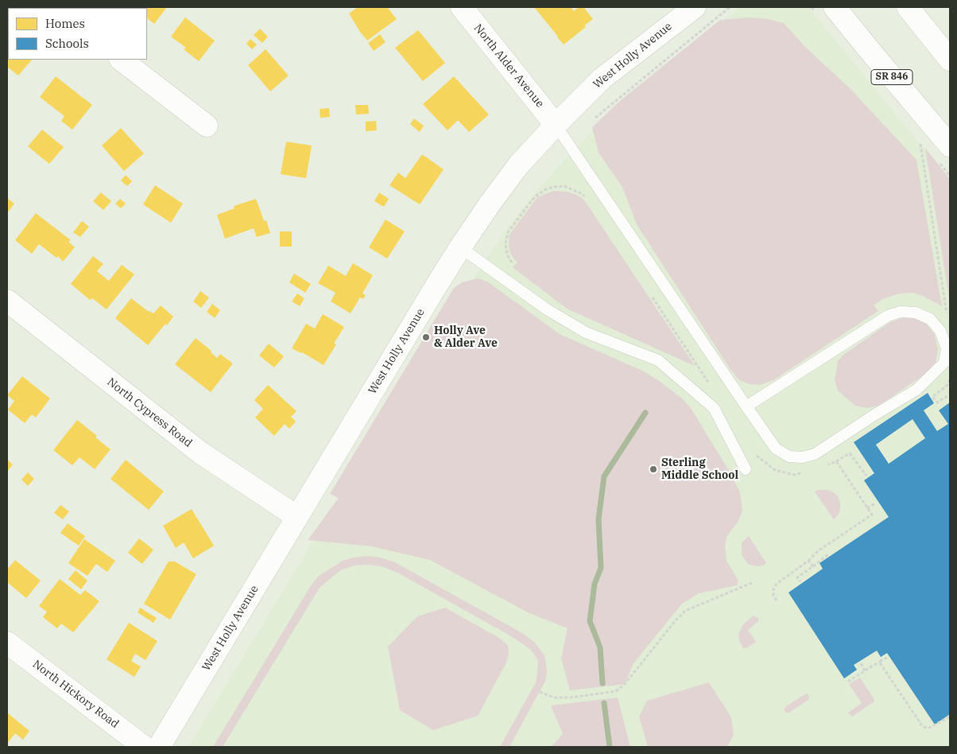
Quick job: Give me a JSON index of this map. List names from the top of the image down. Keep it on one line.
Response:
{"streets":{"street":["West Holly Avenue","North Alder Avenue","SR 846","North Cypress Road","North Hickory Road"]},"crossings":[["West Holly Avenue","North Alder Avenue"],["West Holly Avenue","North Cypress Road"]],"places":["Holly Ave & Alder Ave","Sterling Middle School"],"legend":["Homes","Schools"]}
